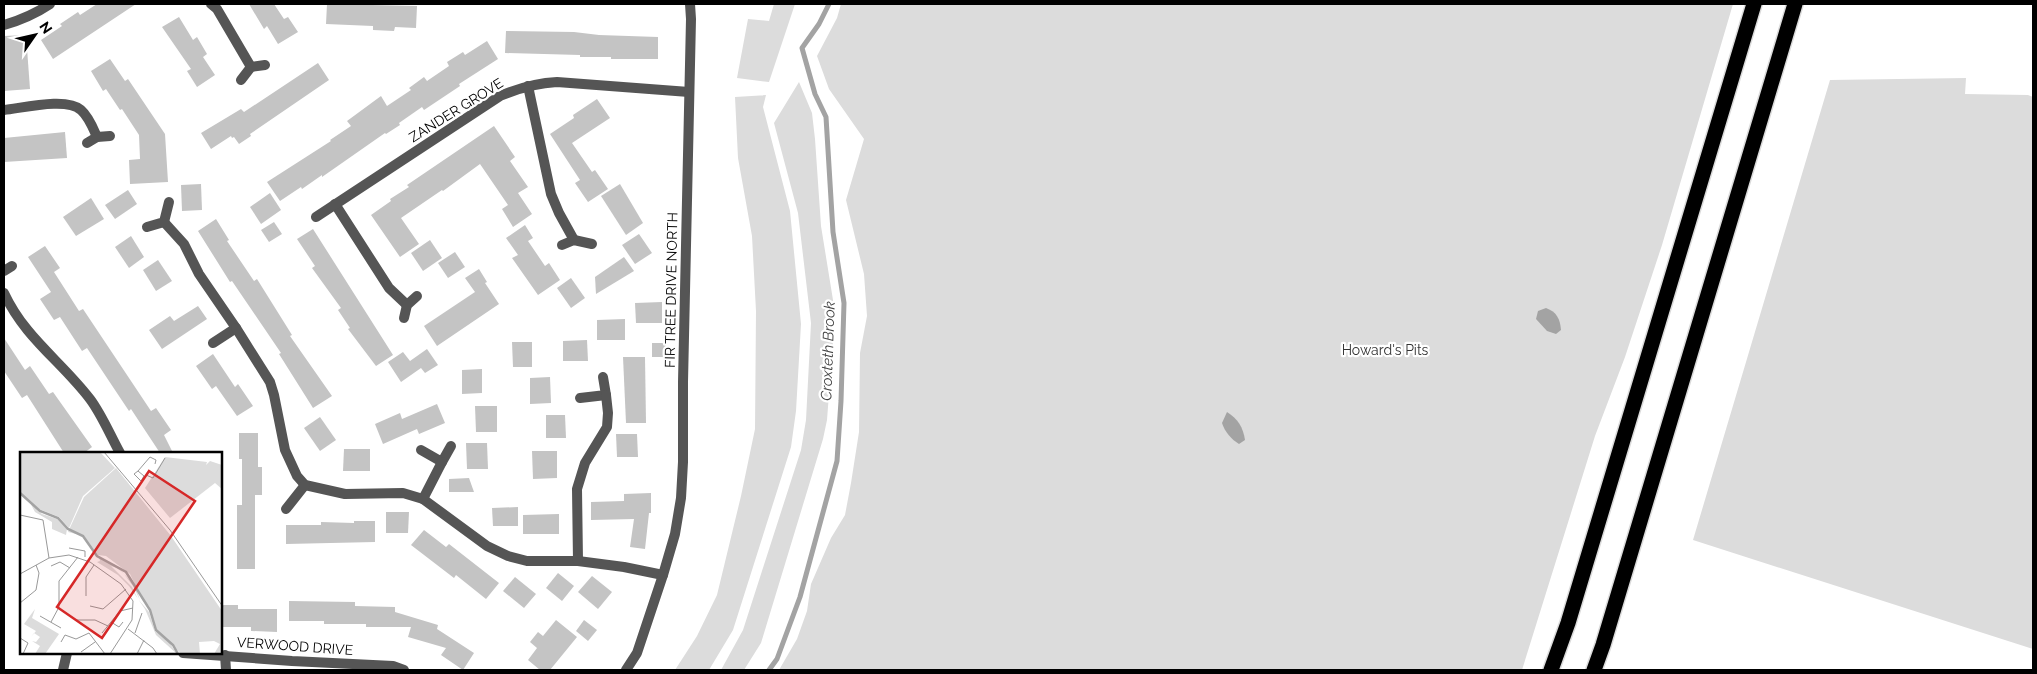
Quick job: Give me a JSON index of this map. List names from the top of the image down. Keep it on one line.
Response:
{"streets":{"street":["ZANDER GROVE","FIR TREE DRIVE NORTH","VERWOOD DRIVE"]},"crossings":[["ZANDER GROVE","FIR TREE DRIVE NORTH"]],"water":["Croxteth Brook"],"parks":["Howard's Pits"],"north":"top right"}
